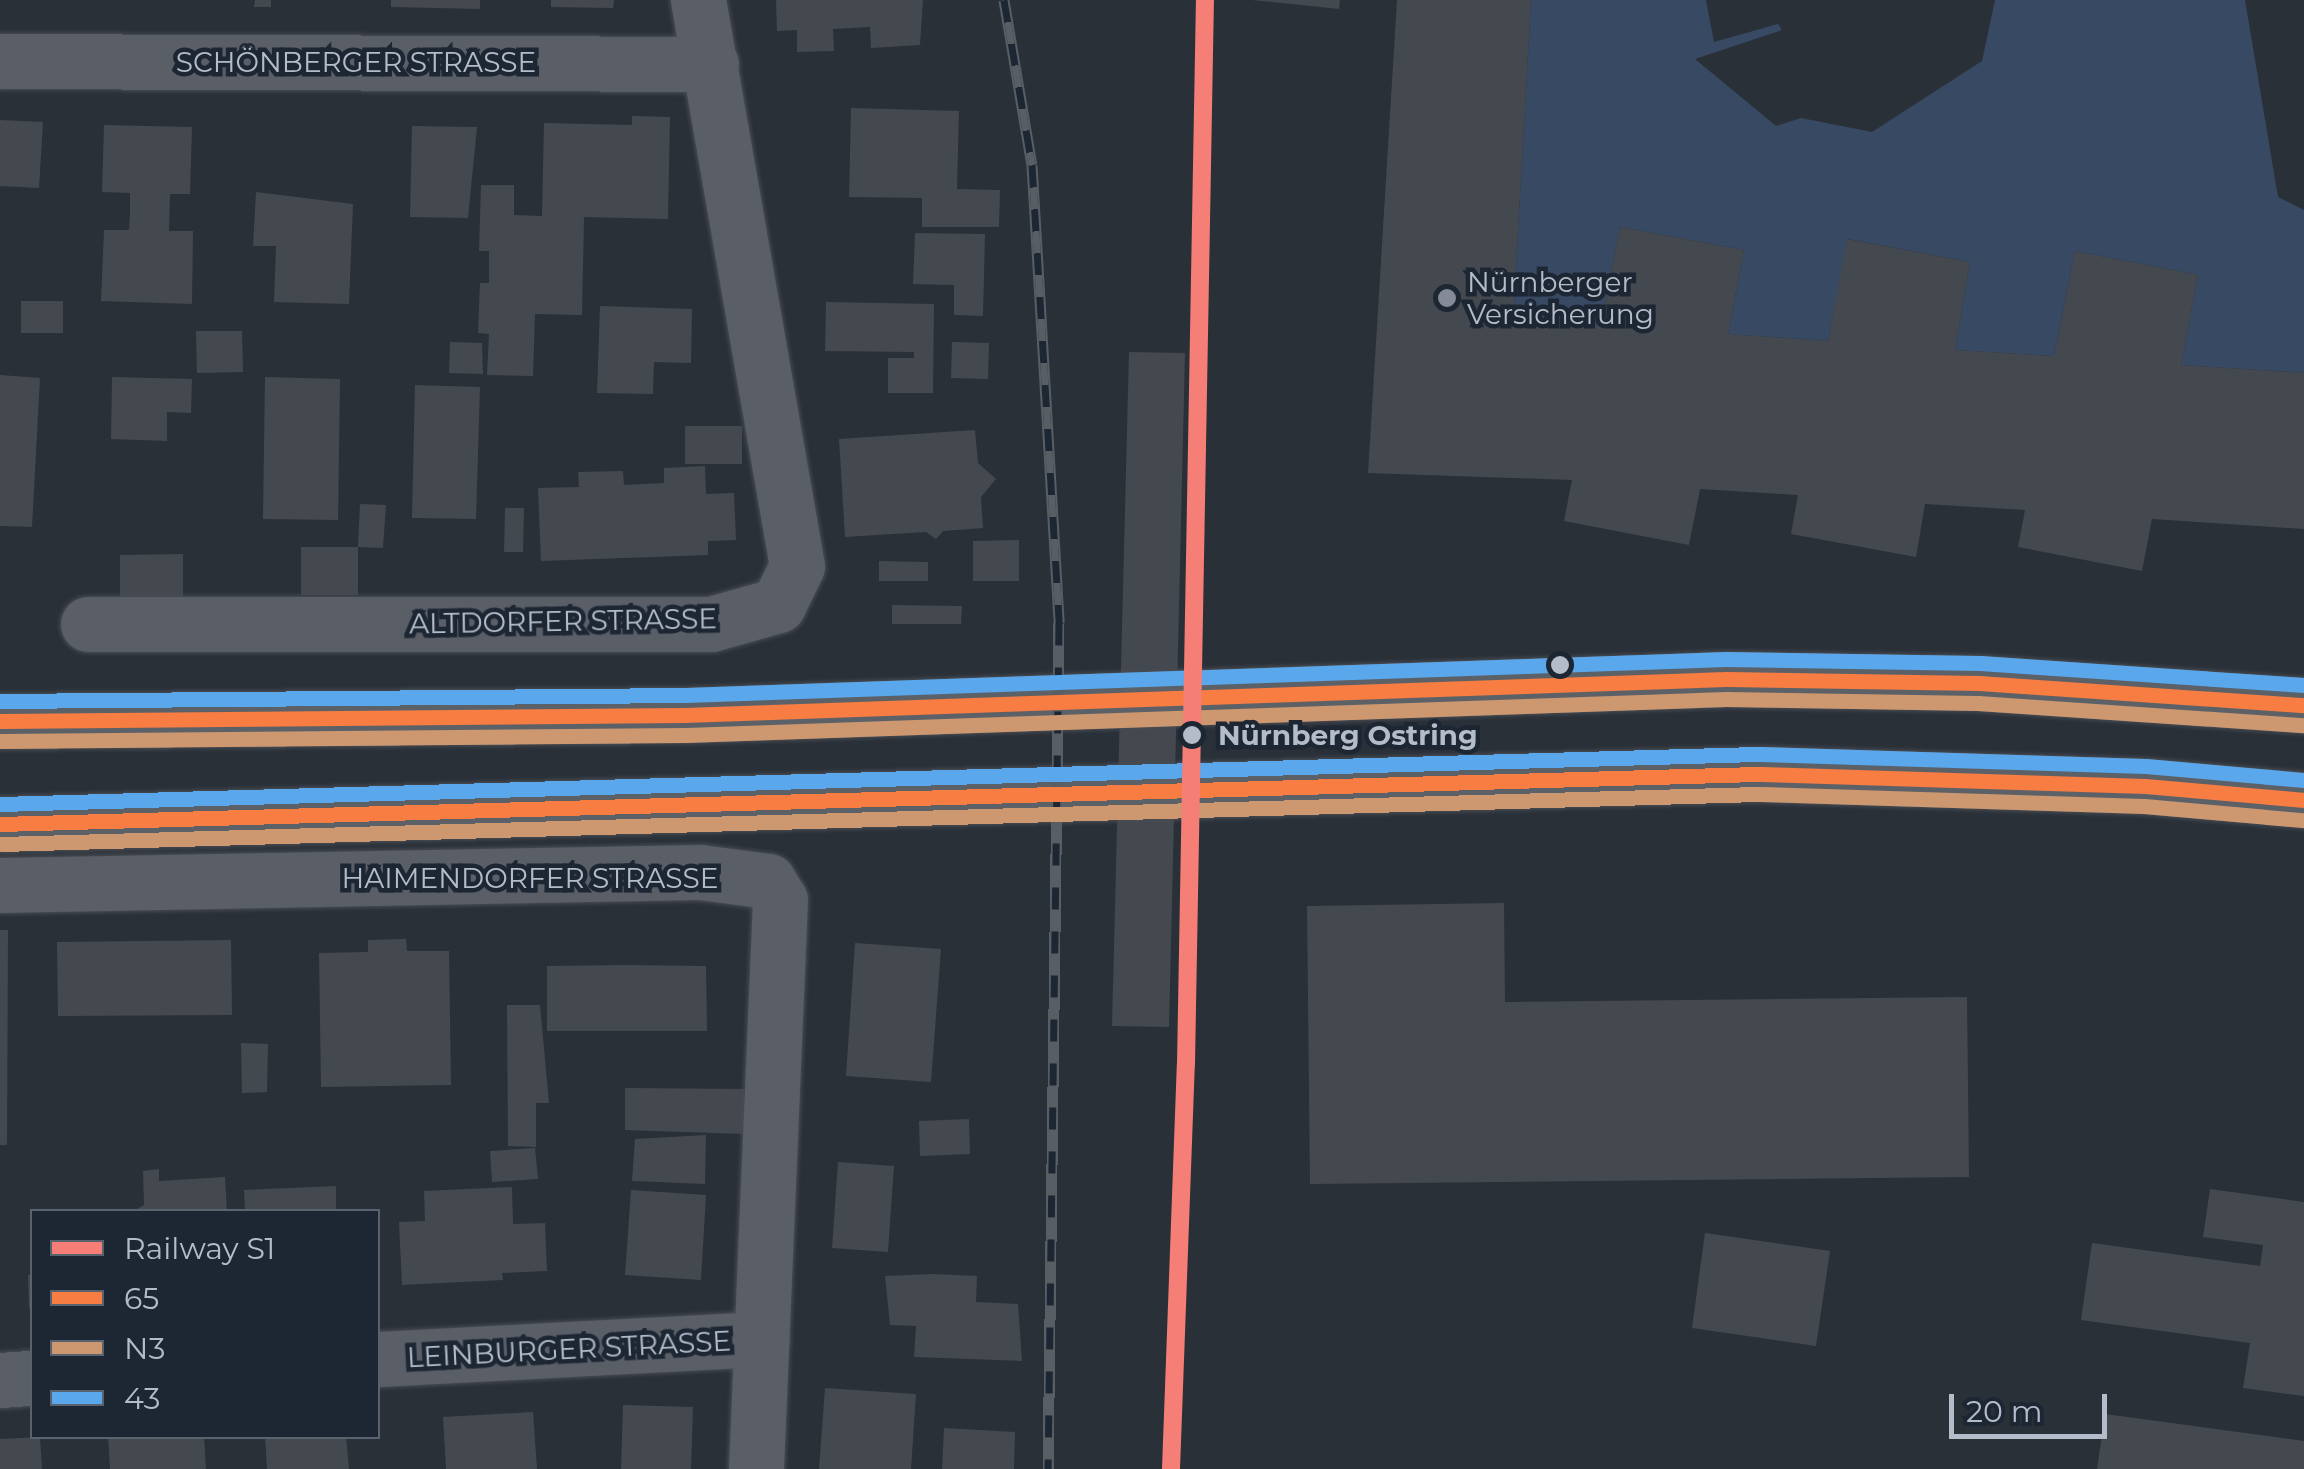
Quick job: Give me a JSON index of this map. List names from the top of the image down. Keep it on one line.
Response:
{"streets":{"street":["SCHÖNBERGER STRASSE","ALTDORFER STRASSE","HAIMENDORFER STRASSE","LEINBURGER STRASSE"]},"crossings":[["SCHÖNBERGER STRASSE","ALTDORFER STRASSE"],["HAIMENDORFER STRASSE","LEINBURGER STRASSE"]],"places":["Nürnberger Versicherung","Nürnberg Ostring"],"lines":["rail line S1","transit line 43","transit line 65","transit line N3"],"legend":["Railway S1","65","N3","43"],"scale_bar":"20 m"}
